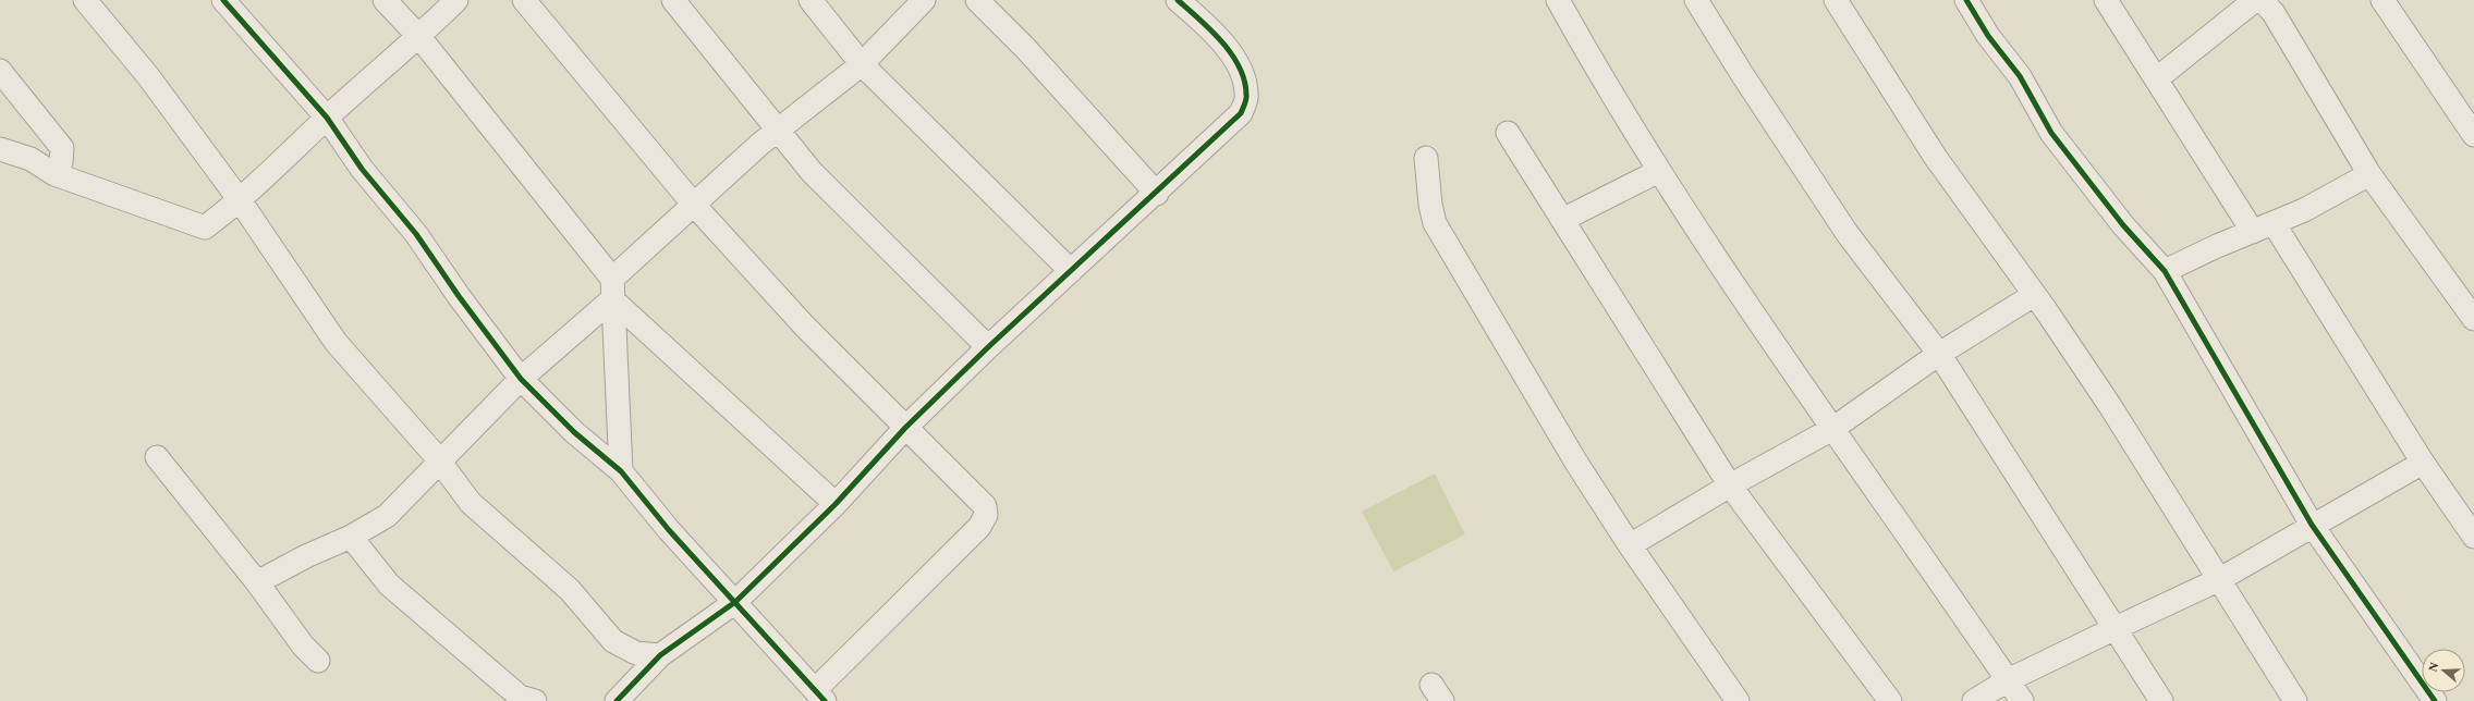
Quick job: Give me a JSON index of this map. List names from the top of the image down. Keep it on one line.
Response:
{"north":"left"}
